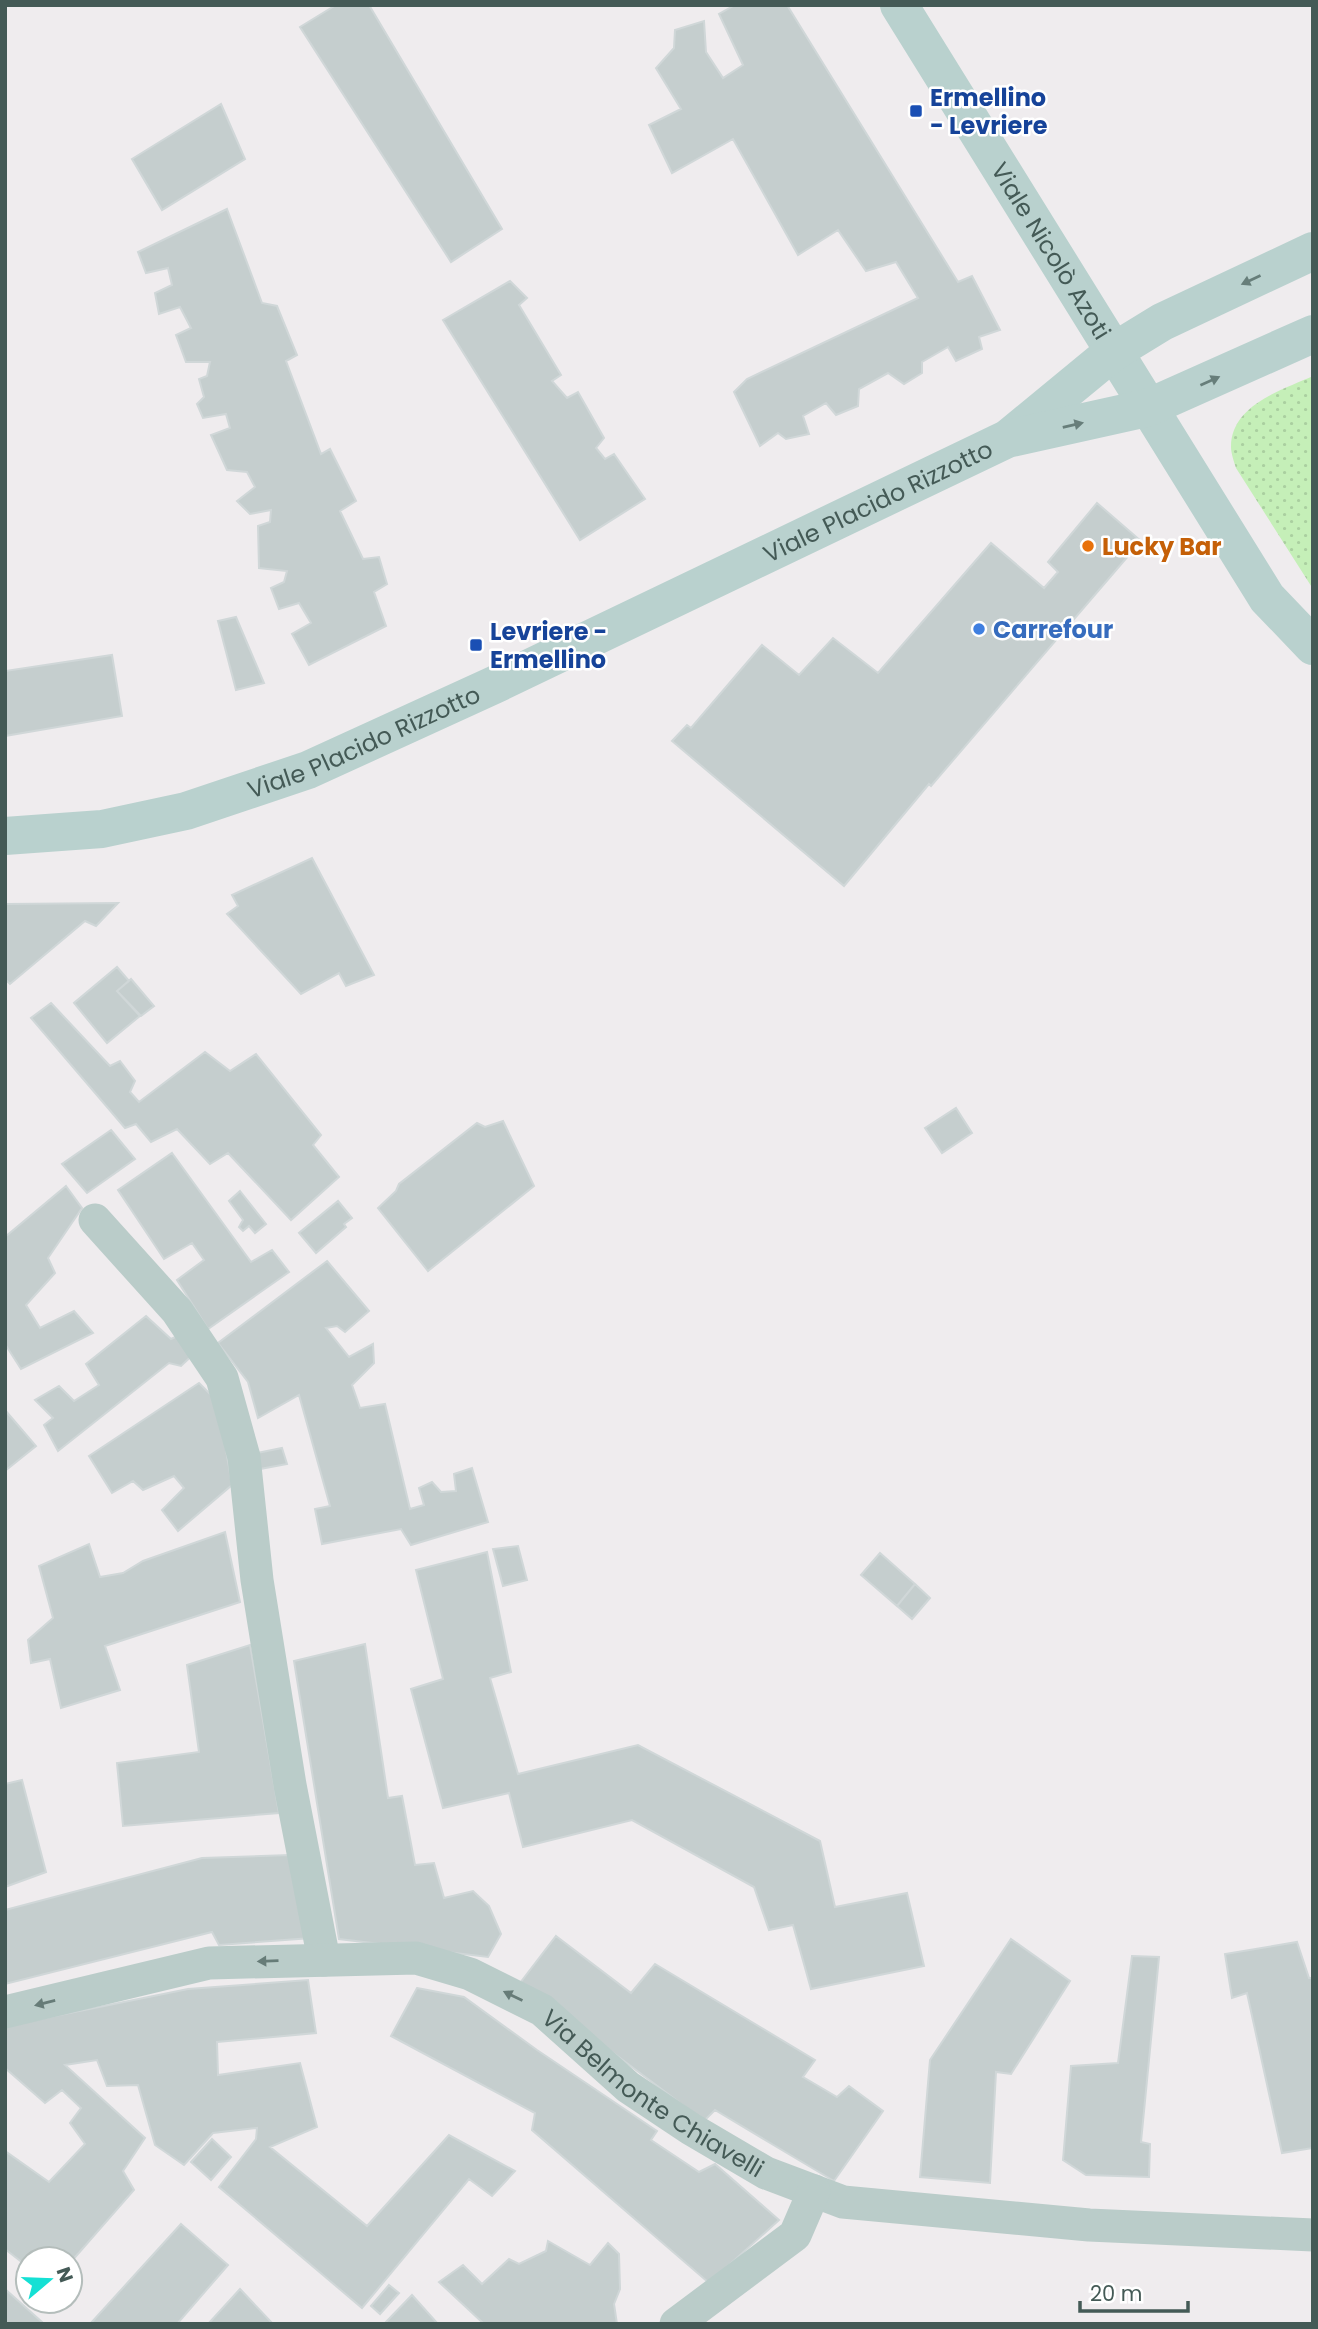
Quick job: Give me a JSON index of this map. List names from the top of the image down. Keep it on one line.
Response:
{"streets":{"street":["Viale Nicolò Azoti","Viale Placido Rizzotto","Via Belmonte Chiavelli"]},"one_way":["Via Belmonte Chiavelli"],"places":{"transit":["Ermellino - Levriere","Levriere - Ermellino"],"other":["Lucky Bar","Carrefour"]},"scale_bar":"20 m","north":"right"}
